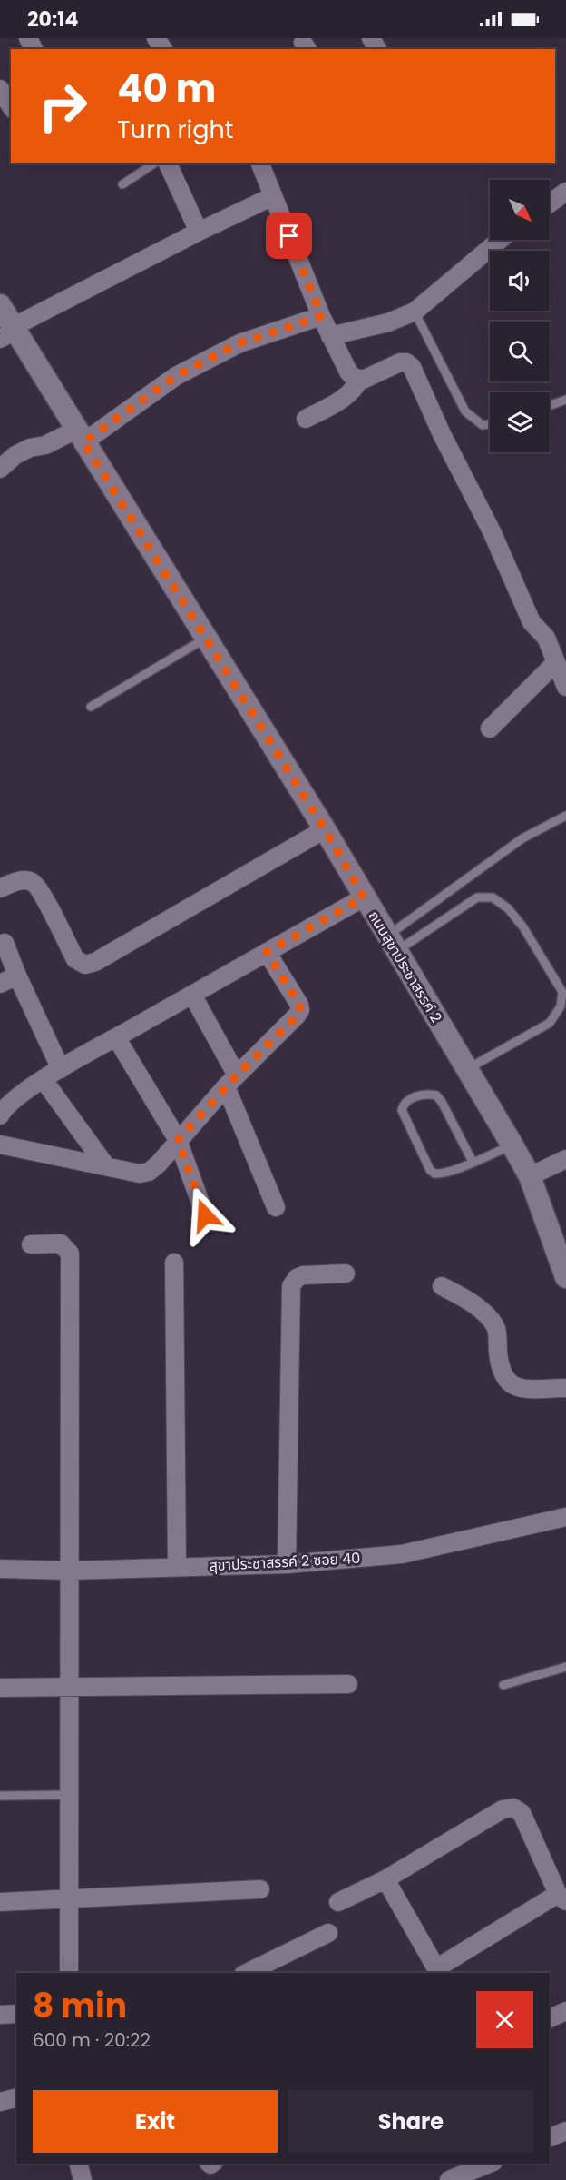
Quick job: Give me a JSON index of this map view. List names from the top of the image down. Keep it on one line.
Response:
{"streets":{"street":["ถนนสุขาประชาสรรค์ 2","สุขาประชาสรรค์ 2 ซอย 40"]},"north":"bottom right","page":{"status":"20:14","turn":["40 m","Turn right"],"heading":["8 min","600 m · 20:22"],"buttons":["Exit","Share"]}}
